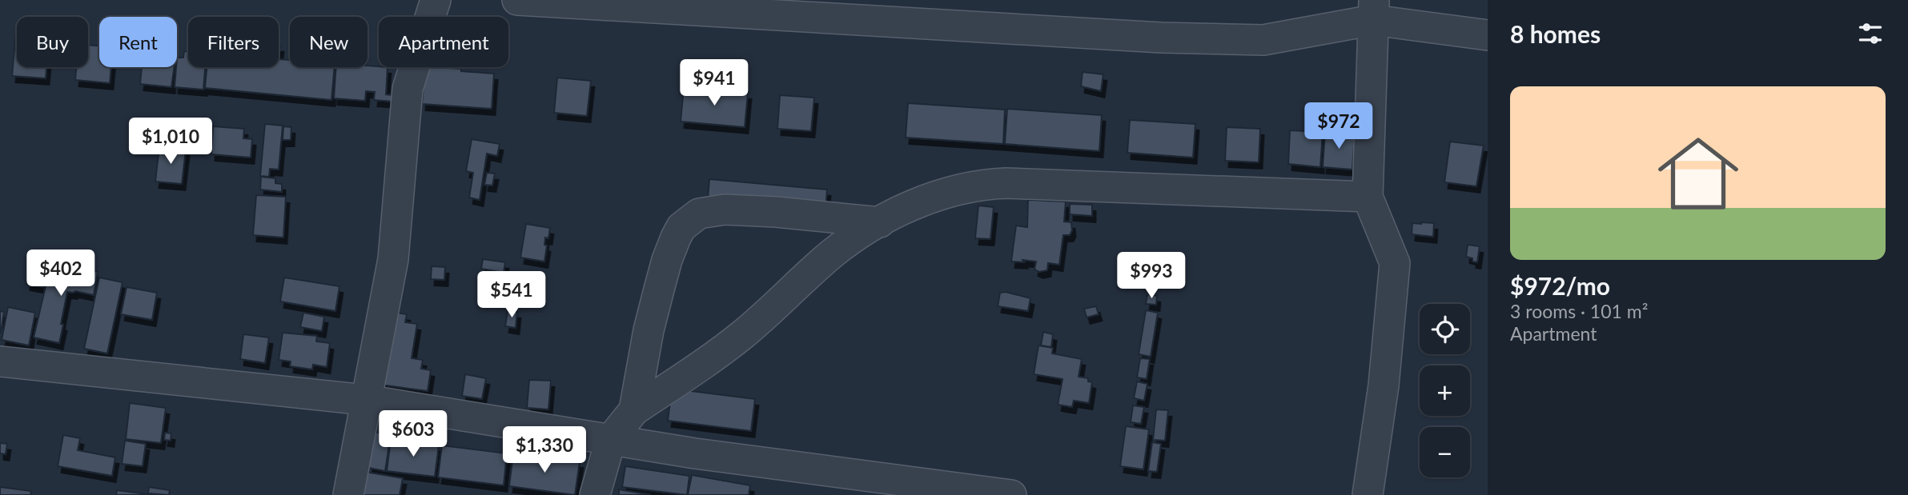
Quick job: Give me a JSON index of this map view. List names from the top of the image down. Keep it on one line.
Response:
{"page":{"heading":"8 homes","chip":["Buy","Rent","Filters","New","Apartment"],"price":["$941","$972","$1,010","$402","$993","$541","$603","$1,330"],"list":[{"name":"$972/mo","note":"3 rooms · 101 m² · Apartment"}],"map_buttons":["+","−"]}}
